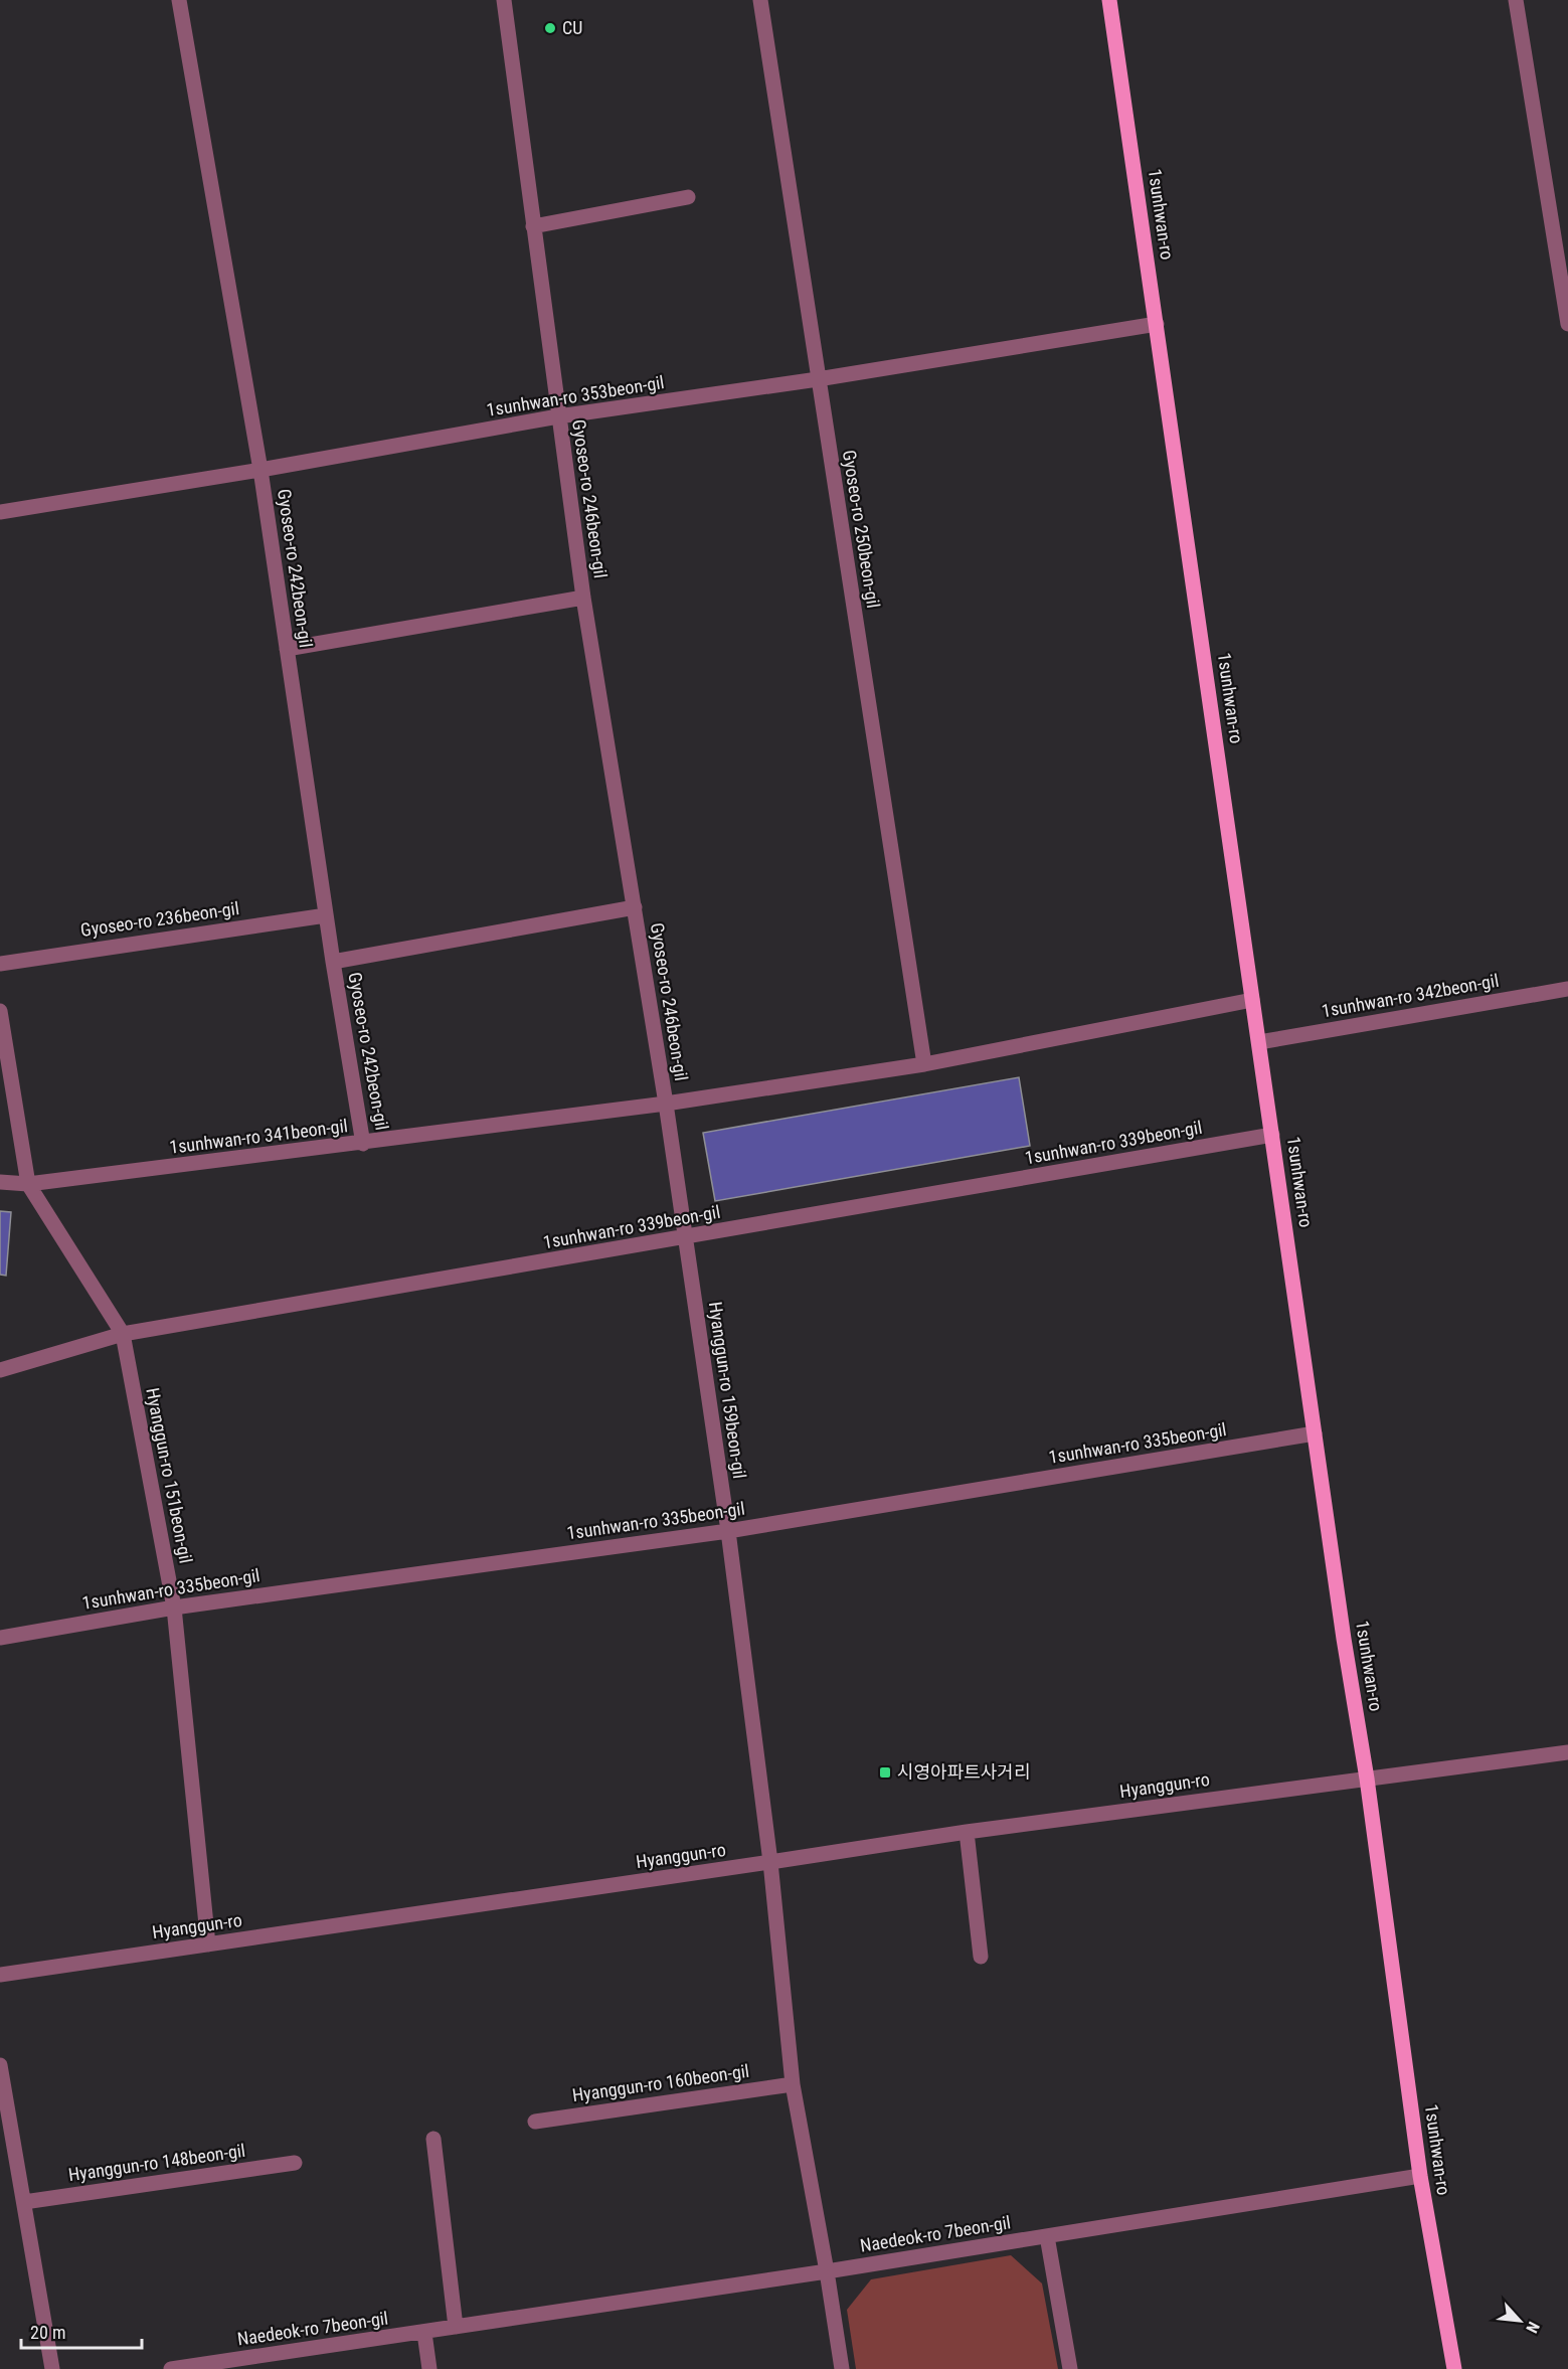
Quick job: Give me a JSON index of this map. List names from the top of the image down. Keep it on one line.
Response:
{"streets":{"main road":["1sunhwan-ro"],"street":["1sunhwan-ro 353beon-gil","Gyoseo-ro 246beon-gil","Gyoseo-ro 250beon-gil","Gyoseo-ro 242beon-gil","Gyoseo-ro 236beon-gil","1sunhwan-ro 342beon-gil","1sunhwan-ro 341beon-gil","1sunhwan-ro 339beon-gil","Hyanggun-ro 159beon-gil","1sunhwan-ro 335beon-gil","Hyanggun-ro 151beon-gil","Hyanggun-ro","Hyanggun-ro 160beon-gil","Hyanggun-ro 148beon-gil","Naedeok-ro 7beon-gil"]},"crossings":[["1sunhwan-ro","1sunhwan-ro 353beon-gil"],["1sunhwan-ro","1sunhwan-ro 342beon-gil"],["1sunhwan-ro","1sunhwan-ro 341beon-gil"],["1sunhwan-ro","1sunhwan-ro 339beon-gil"],["1sunhwan-ro","1sunhwan-ro 335beon-gil"],["1sunhwan-ro","Hyanggun-ro"],["1sunhwan-ro","Naedeok-ro 7beon-gil"],["1sunhwan-ro 353beon-gil","Gyoseo-ro 246beon-gil"],["1sunhwan-ro 353beon-gil","Gyoseo-ro 250beon-gil"],["1sunhwan-ro 353beon-gil","Gyoseo-ro 242beon-gil"],["Gyoseo-ro 246beon-gil","Gyoseo-ro 242beon-gil"],["Gyoseo-ro 246beon-gil","1sunhwan-ro 341beon-gil"],["Gyoseo-ro 246beon-gil","Hyanggun-ro 159beon-gil"],["Gyoseo-ro 250beon-gil","1sunhwan-ro 341beon-gil"],["Gyoseo-ro 242beon-gil","Gyoseo-ro 236beon-gil"],["Gyoseo-ro 242beon-gil","1sunhwan-ro 341beon-gil"],["1sunhwan-ro 341beon-gil","Hyanggun-ro 159beon-gil"],["1sunhwan-ro 341beon-gil","Hyanggun-ro 151beon-gil"],["1sunhwan-ro 339beon-gil","Hyanggun-ro 159beon-gil"],["1sunhwan-ro 339beon-gil","Hyanggun-ro 151beon-gil"],["Hyanggun-ro 159beon-gil","1sunhwan-ro 335beon-gil"],["Hyanggun-ro 159beon-gil","Hyanggun-ro"],["1sunhwan-ro 335beon-gil","Hyanggun-ro 151beon-gil"],["Hyanggun-ro 151beon-gil","Hyanggun-ro"]],"places":{"other":["CU"],"transit":["시영아파트사거리"]},"scale_bar":"20 m","north":"bottom right"}
